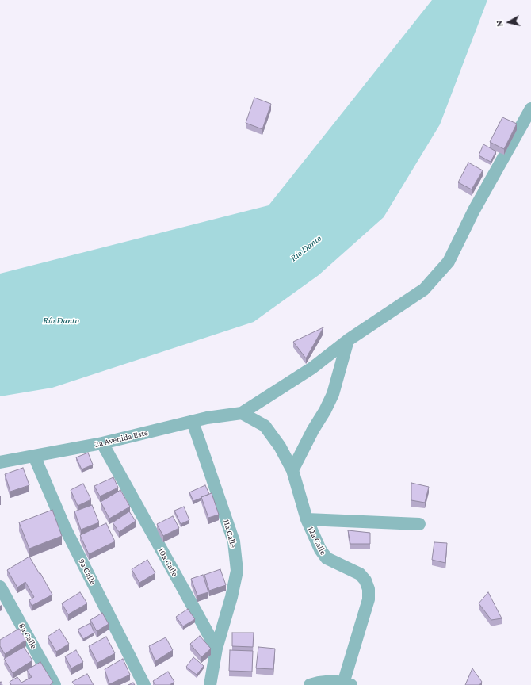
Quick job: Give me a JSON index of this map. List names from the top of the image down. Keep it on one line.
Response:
{"streets":{"street":["2a Avenida Este","11a Calle","12a Calle","10a Calle","9a Calle","8a Calle"]},"crossings":[["2a Avenida Este","11a Calle"],["2a Avenida Este","12a Calle"],["2a Avenida Este","10a Calle"],["2a Avenida Este","9a Calle"],["11a Calle","10a Calle"]],"water":["Río Danto"],"north":"left"}
